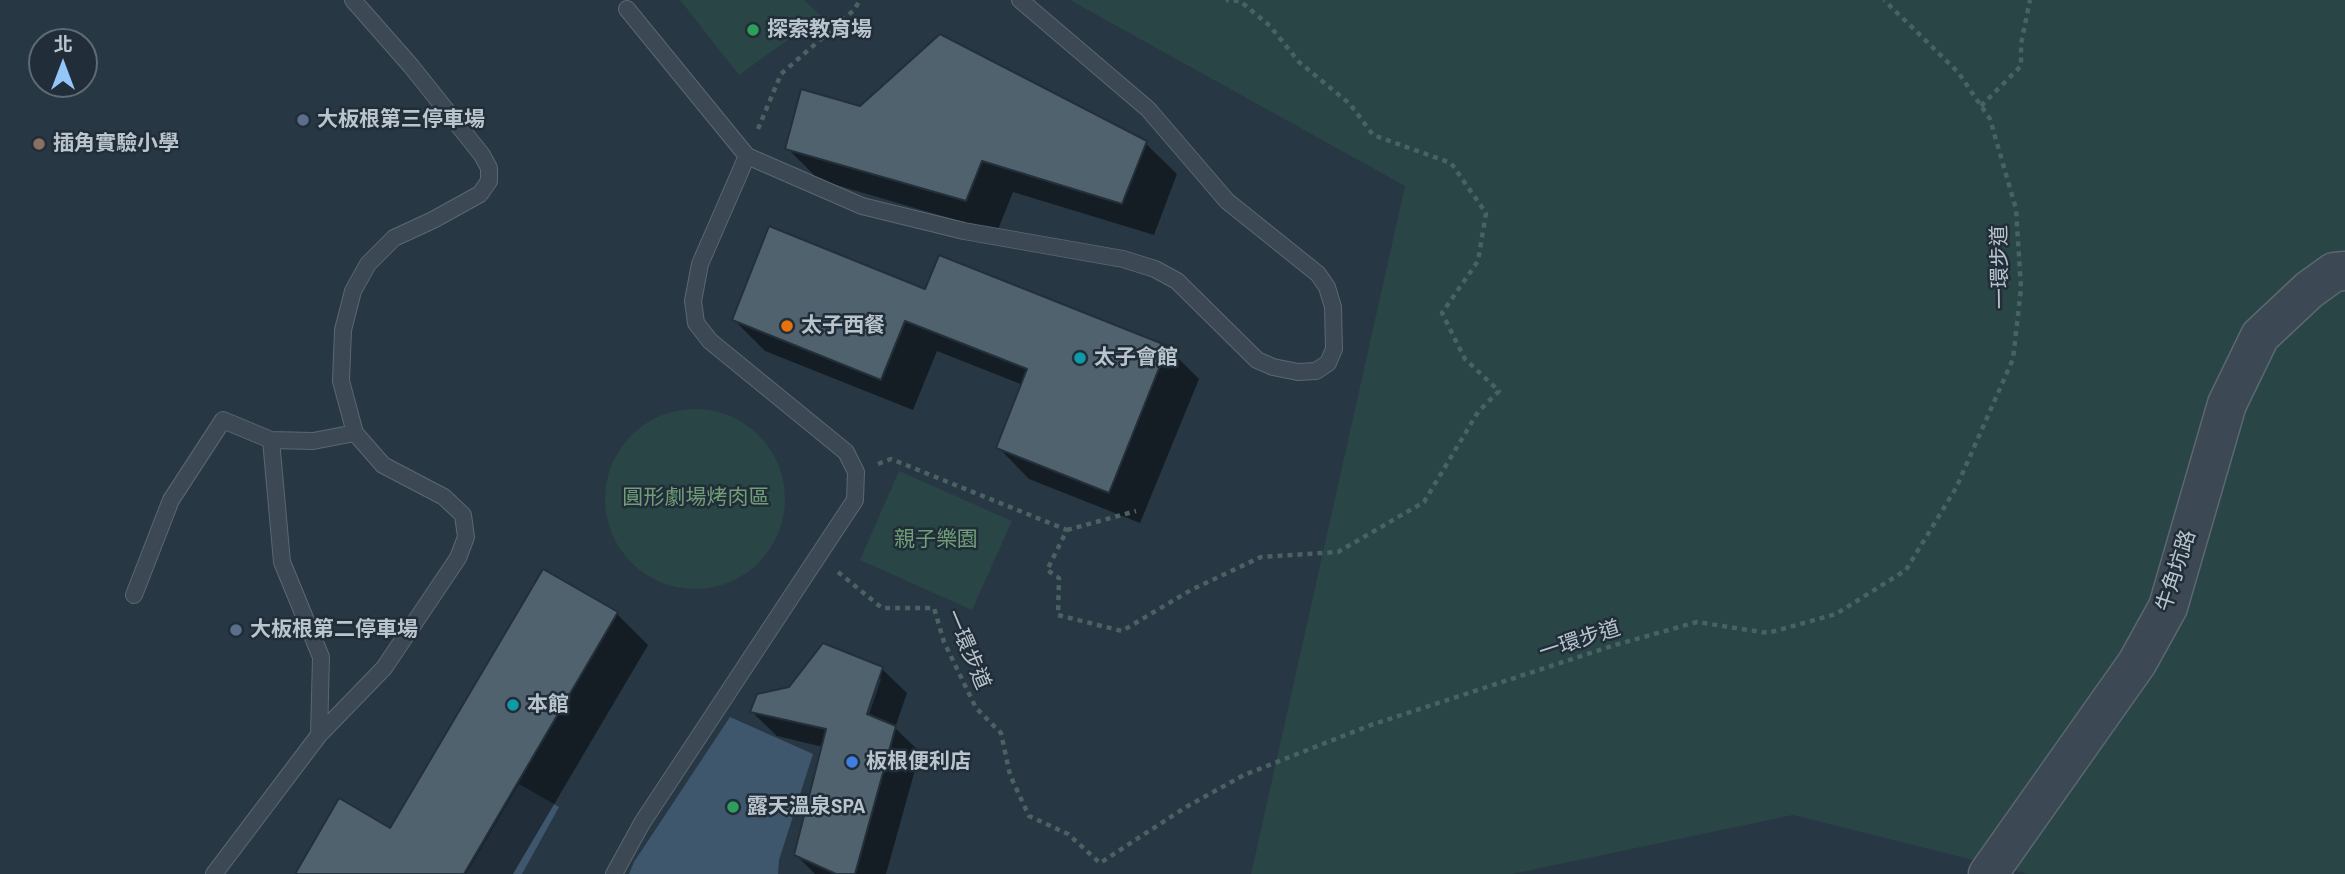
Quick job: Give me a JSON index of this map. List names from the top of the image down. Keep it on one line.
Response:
{"streets":{"street":["牛角坑路"],"path":["一環步道"]},"parks":["圓形劇場烤肉區","親子樂園"],"places":["探索教育場","大板根第三停車場","插角實驗小學","太子西餐","太子會館","大板根第二停車場","本館","板根便利店","露天溫泉SPA"],"north":"top"}
